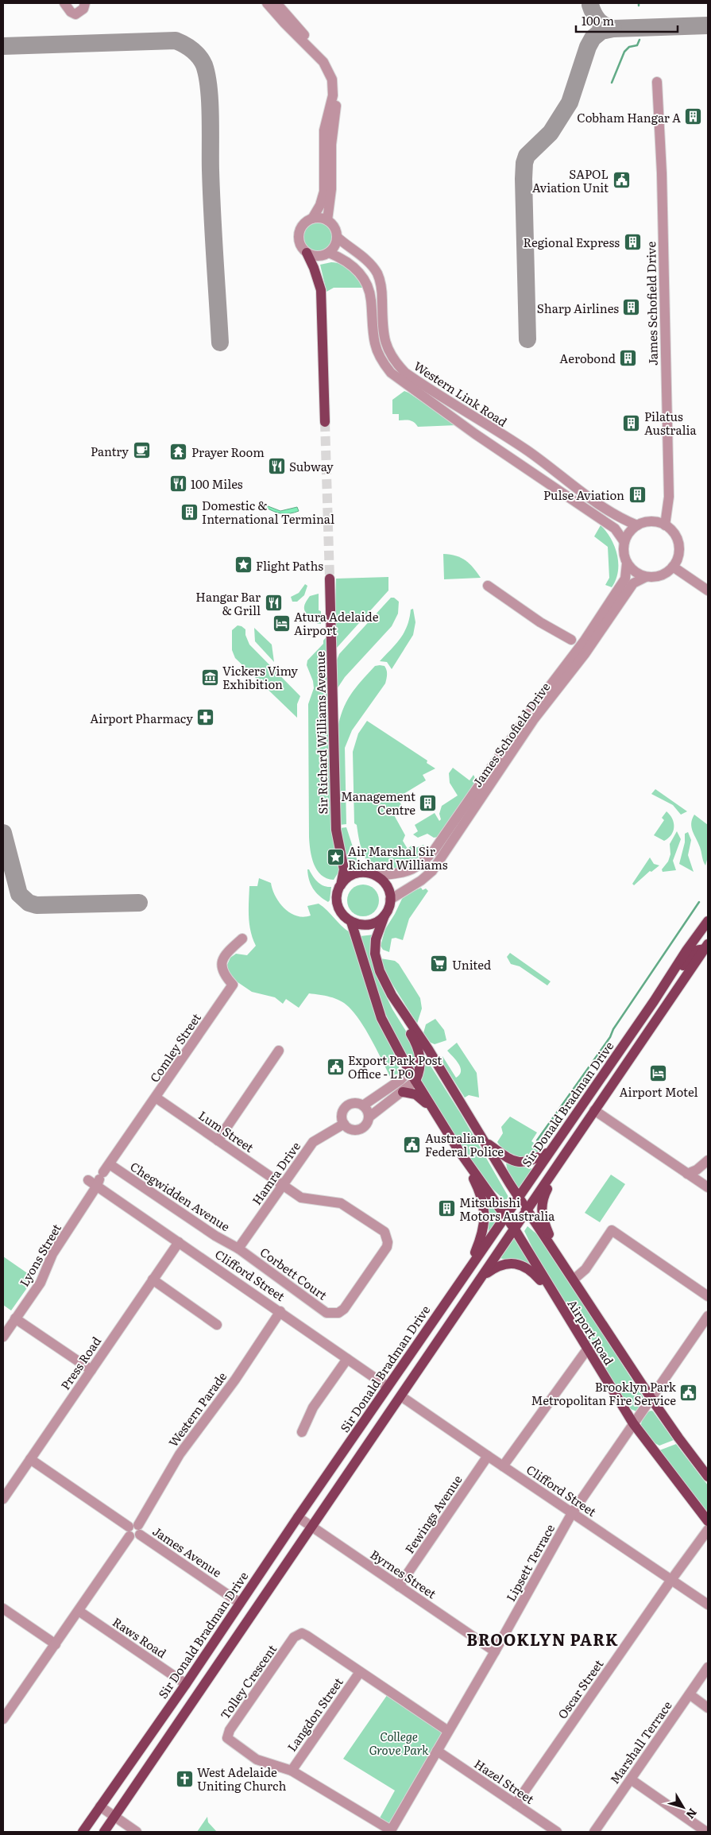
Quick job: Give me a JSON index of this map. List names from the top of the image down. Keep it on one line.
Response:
{"streets":{"main road":["Sir Richard Williams Avenue","Sir Donald Bradman Drive","Airport Road"],"street":["James Schofield Drive","Western Link Road","Comley Street","Lum Street","Hamra Drive","Chegwidden Avenue","Lyons Street","Corbett Court","Clifford Street","Press Road","Western Parade","Fewings Avenue","James Avenue","Lipsett Terrace","Byrnes Street","Raws Road","Tolley Crescent","Oscar Street","Langdon Street","Marshall Terrace","Hazel Street"]},"crossings":[["James Schofield Drive","Western Link Road"],["James Schofield Drive","Sir Richard Williams Avenue"],["Comley Street","Lum Street"],["Comley Street","Chegwidden Avenue"],["Comley Street","Lyons Street"],["Comley Street","Clifford Street"],["Sir Donald Bradman Drive","Clifford Street"],["Sir Donald Bradman Drive","James Avenue"],["Sir Donald Bradman Drive","Byrnes Street"],["Sir Donald Bradman Drive","Raws Road"],["Lum Street","Hamra Drive"],["Lum Street","Corbett Court"],["Hamra Drive","Chegwidden Avenue"],["Hamra Drive","Corbett Court"],["Chegwidden Avenue","Lyons Street"],["Chegwidden Avenue","Corbett Court"],["Chegwidden Avenue","Clifford Street"],["Lyons Street","Clifford Street"],["Clifford Street","Press Road"],["Clifford Street","Western Parade"],["Clifford Street","Fewings Avenue"],["Clifford Street","Lipsett Terrace"],["Clifford Street","Oscar Street"],["Airport Road","Lipsett Terrace"],["Press Road","James Avenue"],["Western Parade","James Avenue"],["Western Parade","Raws Road"],["Fewings Avenue","Byrnes Street"],["Lipsett Terrace","Byrnes Street"],["Lipsett Terrace","Tolley Crescent"],["Lipsett Terrace","Hazel Street"],["Tolley Crescent","Langdon Street"],["Oscar Street","Hazel Street"]],"districts":["BROOKLYN PARK"],"parks":["College Grove Park"],"places":{"building":["Cobham Hangar A","Regional Express","Sharp Airlines","Aerobond","Pilatus Australia","Pulse Aviation","Domestic & International Terminal","Management Centre","Mitsubishi Motors Australia"],"public building":["SAPOL Aviation Unit","Export Park Post Office - LPO","Australian Federal Police","Brooklyn Park Metropolitan Fire Service"],"cafe":["Pantry"],"temple":["Prayer Room"],"restaurant":["Subway","100 Miles","Hangar Bar & Grill"],"place":["Flight Paths","Air Marshal Sir Richard Williams"],"hotel":["Atura Adelaide Airport","Airport Motel"],"museum":["Vickers Vimy Exhibition"],"pharmacy":["Airport Pharmacy"],"supermarket":["United"],"church":["West Adelaide Uniting Church"]},"scale_bar":"100 m","north":"bottom right"}
